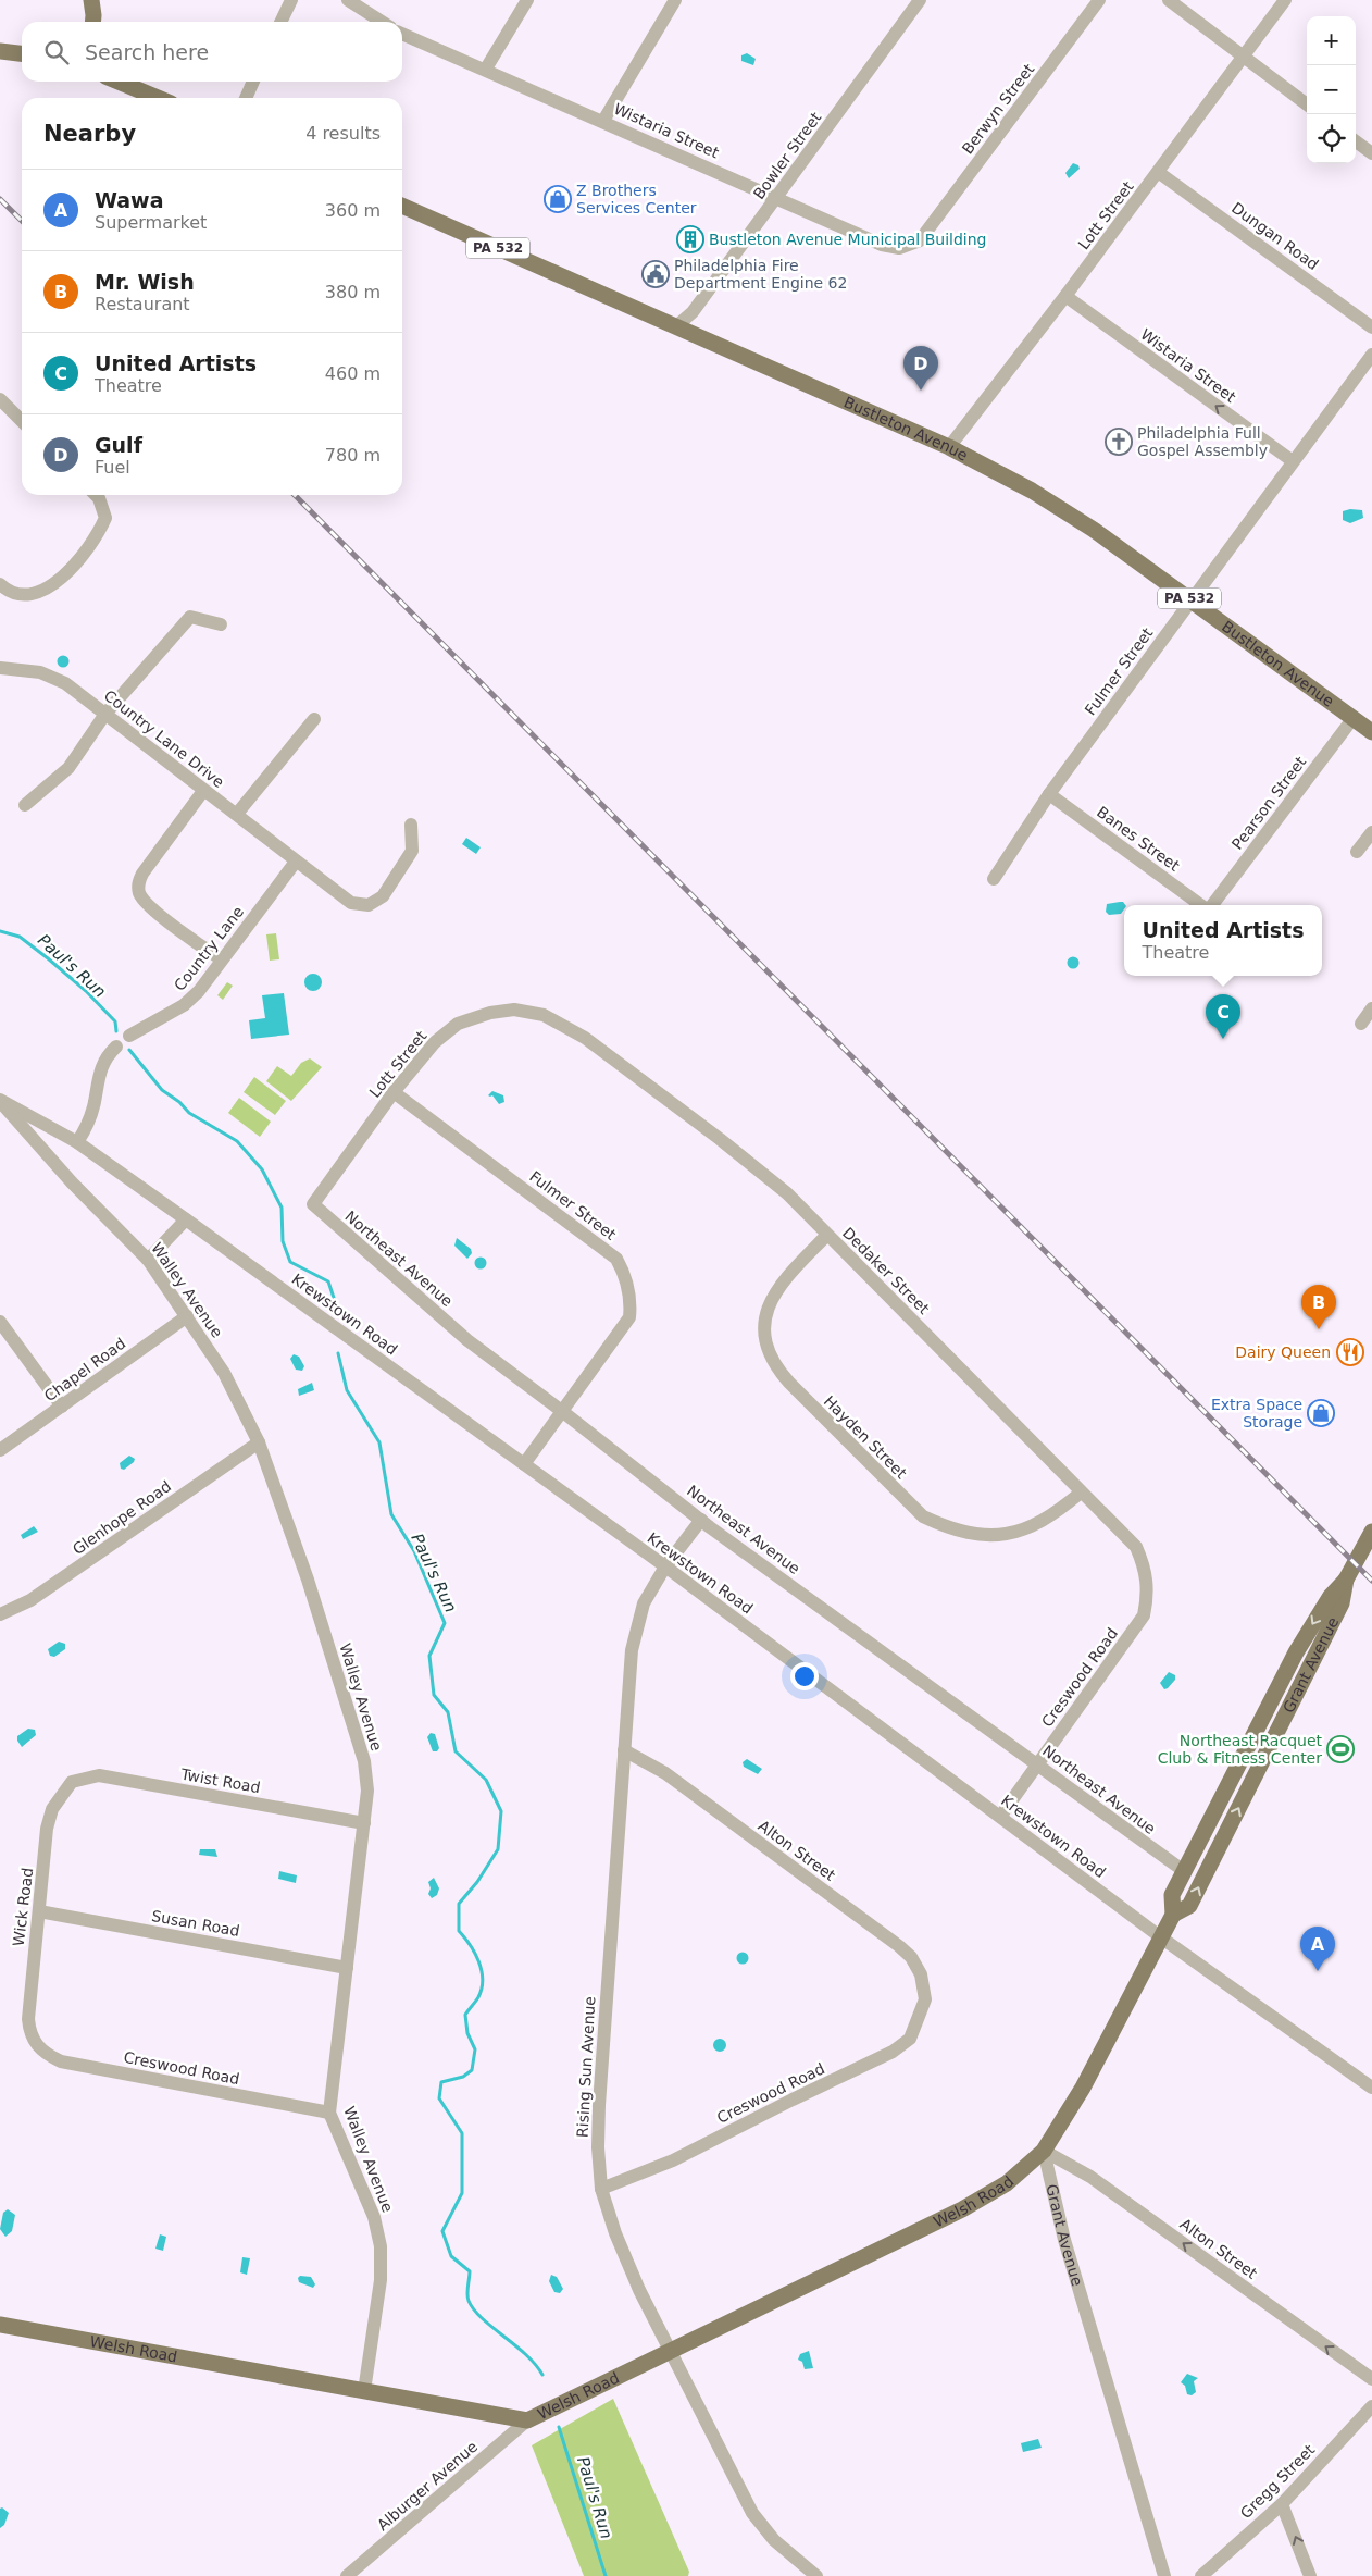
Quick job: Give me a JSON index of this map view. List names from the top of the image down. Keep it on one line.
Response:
{"streets":{"main road":["PA 532","Bustleton Avenue","Grant Avenue","Welsh Road"],"street":["Berwyn Street","Wistaria Street","Bowler Street","Lott Street","Dungan Road","Fulmer Street","Country Lane Drive","Pearson Street","Banes Street","Country Lane","Northeast Avenue","Dedaker Street","Walley Avenue","Krewstown Road","Chapel Road","Hayden Street","Glenhope Road","Creswood Road","Twist Road","Alton Street","Wick Road","Susan Road","Rising Sun Avenue","Gregg Street","Alburger Avenue"]},"crossings":[["Berwyn Street","Wistaria Street"],["Wistaria Street","Bowler Street"],["Wistaria Street","Lott Street"],["Wistaria Street","Fulmer Street"],["Bowler Street","Bustleton Avenue"],["Lott Street","Dungan Road"],["Lott Street","Bustleton Avenue"],["Lott Street","Fulmer Street"],["Lott Street","Northeast Avenue"],["Lott Street","Dedaker Street"],["Bustleton Avenue","Fulmer Street"],["Bustleton Avenue","Pearson Street"],["Fulmer Street","Banes Street"],["Fulmer Street","Northeast Avenue"],["Fulmer Street","Krewstown Road"],["Country Lane Drive","Country Lane"],["Northeast Avenue","Grant Avenue"],["Northeast Avenue","Creswood Road"],["Northeast Avenue","Rising Sun Avenue"],["Dedaker Street","Hayden Street"],["Dedaker Street","Creswood Road"],["Walley Avenue","Krewstown Road"],["Walley Avenue","Chapel Road"],["Walley Avenue","Glenhope Road"],["Walley Avenue","Creswood Road"],["Walley Avenue","Twist Road"],["Walley Avenue","Susan Road"],["Walley Avenue","Welsh Road"],["Krewstown Road","Grant Avenue"],["Krewstown Road","Creswood Road"],["Krewstown Road","Rising Sun Avenue"],["Grant Avenue","Alton Street"],["Grant Avenue","Welsh Road"],["Creswood Road","Alton Street"],["Creswood Road","Wick Road"],["Creswood Road","Rising Sun Avenue"],["Twist Road","Wick Road"],["Alton Street","Rising Sun Avenue"],["Alton Street","Welsh Road"],["Wick Road","Susan Road"],["Rising Sun Avenue","Welsh Road"],["Welsh Road","Alburger Avenue"]],"one_way":["Alton Street"],"water":["Paul's Run"],"places":{"shop":["Z Brothers Services Center","Extra Space Storage"],"building":["Bustleton Avenue Municipal Building"],"public building":["Philadelphia Fire Department Engine 62"],"church":["Philadelphia Full Gospel Assembly"],"restaurant":["Dairy Queen"],"sports":["Northeast Racquet Club & Fitness Center"]},"page":{"map_buttons":["+","−"],"search":"Search here","heading":["Nearby","4 results"],"list":[{"mark":"A","name":"Wawa","note":"Supermarket","value":"360 m"},{"mark":"B","name":"Mr. Wish","note":"Restaurant","value":"380 m"},{"mark":"C","name":"United Artists","note":"Theatre","value":"460 m"},{"mark":"D","name":"Gulf","note":"Fuel","value":"780 m"}],"pins":["D","C","B","A"],"popup":["United Artists","Theatre"]}}
